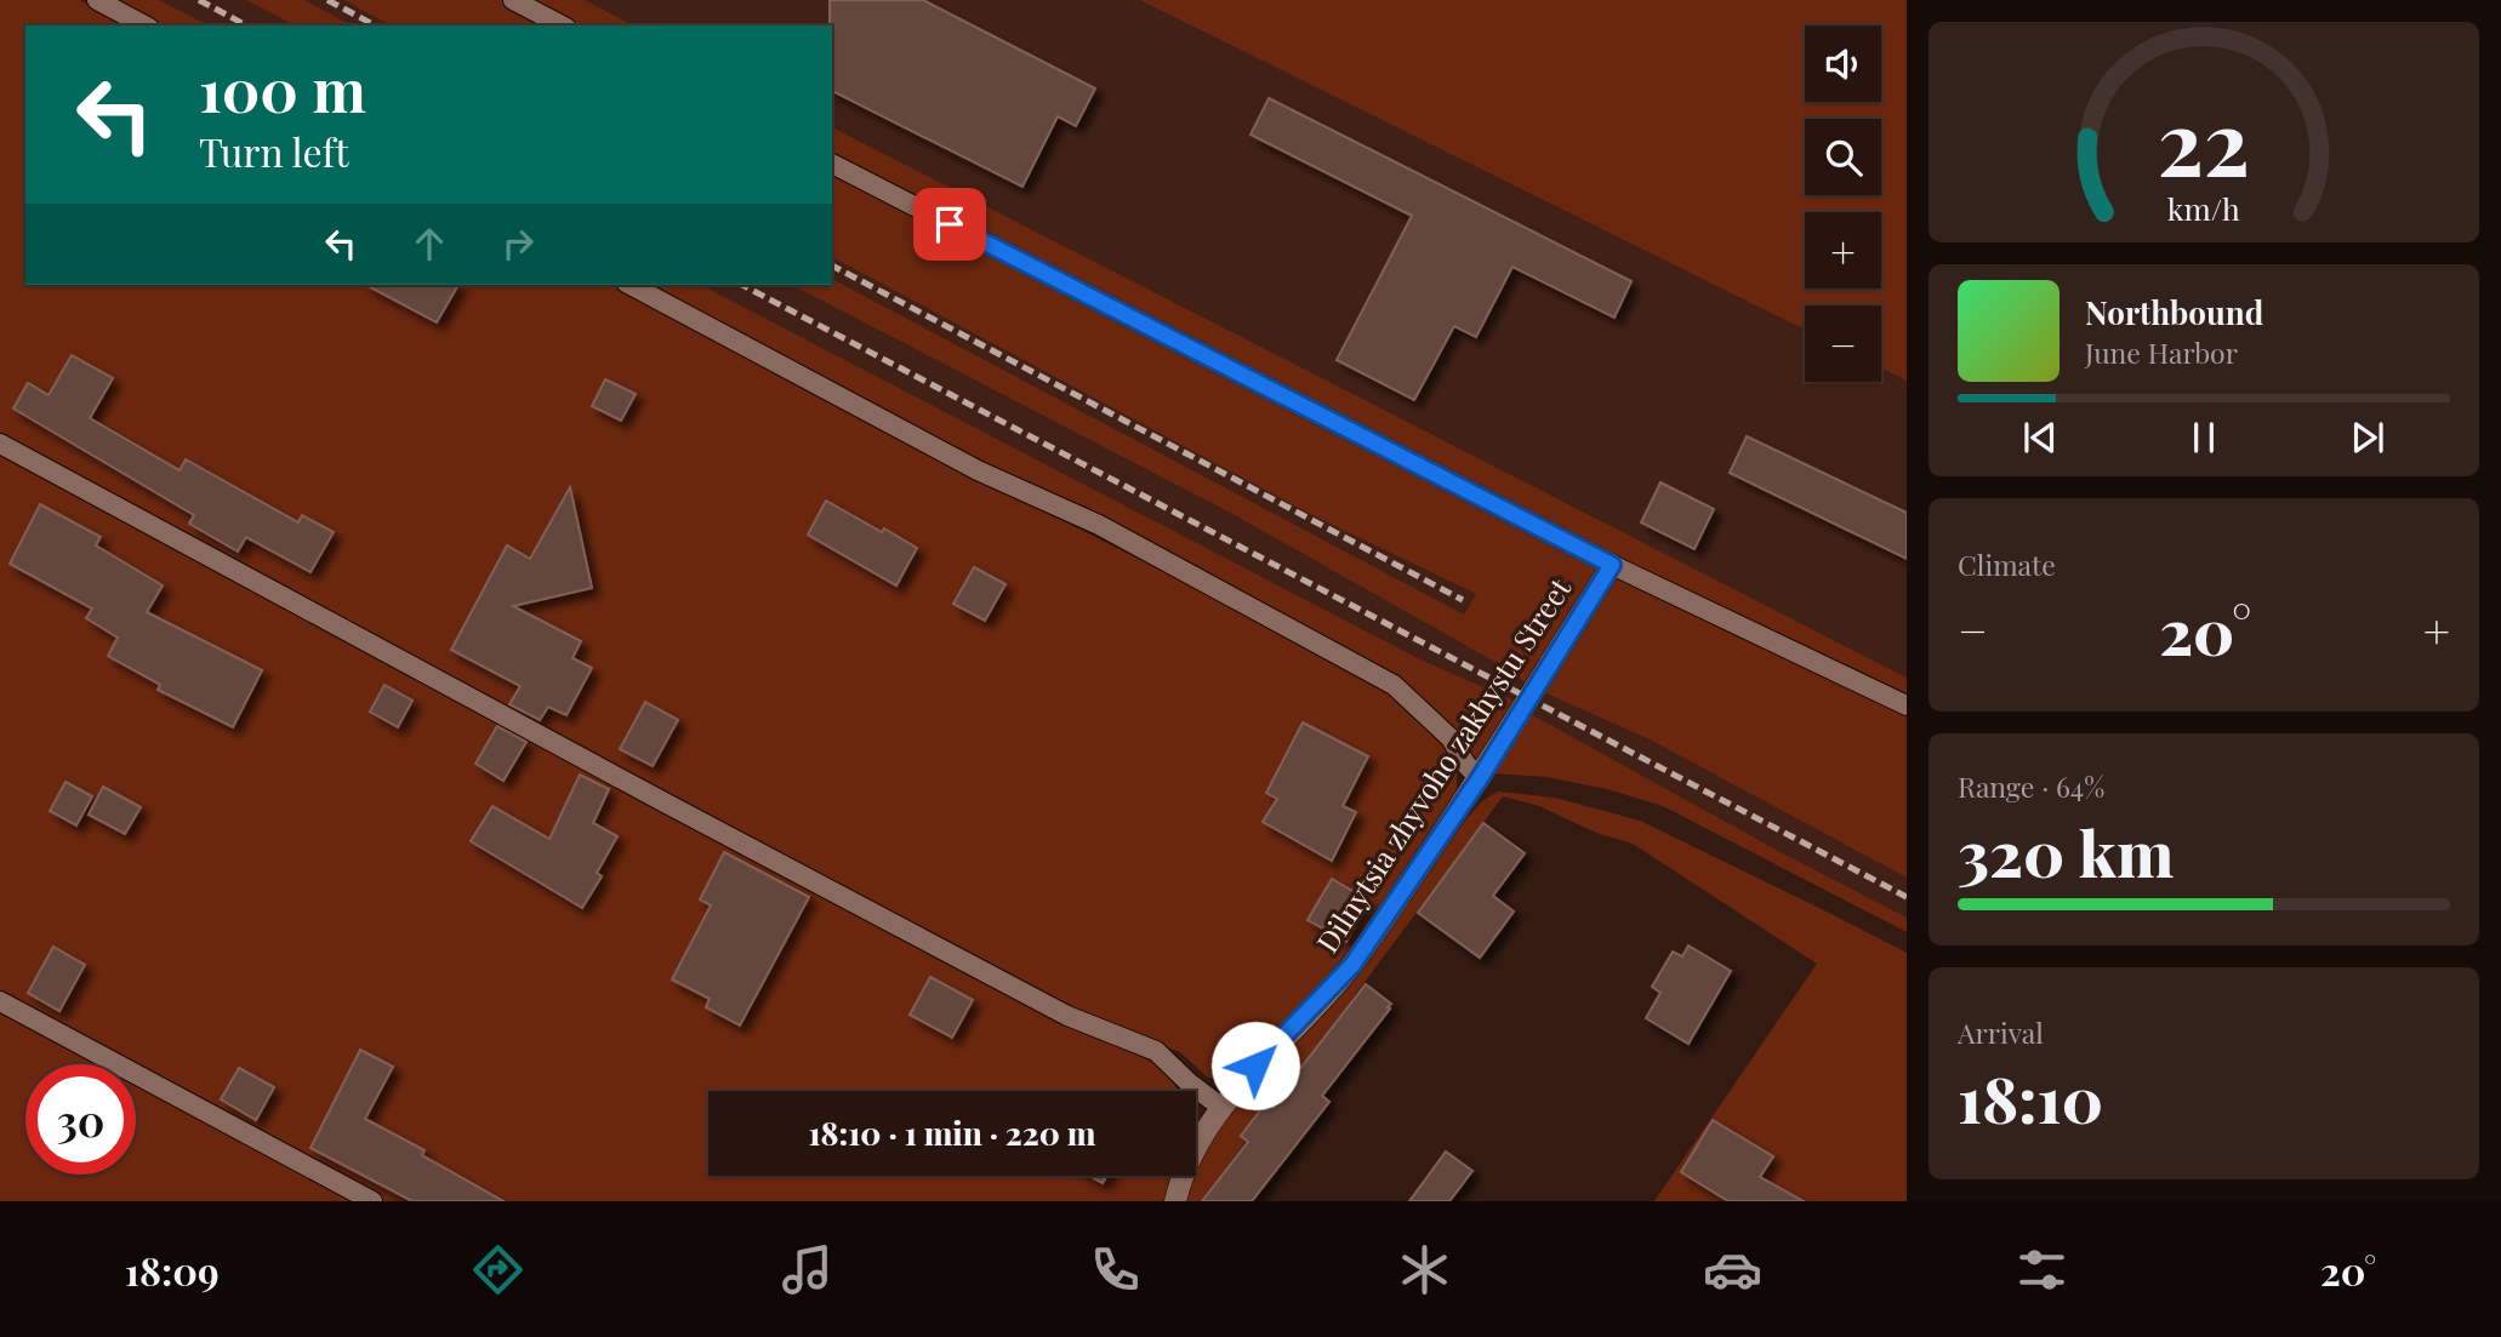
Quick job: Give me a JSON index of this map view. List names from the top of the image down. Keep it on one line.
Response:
{"streets":{"street":["Dilnytsia zhyvoho zakhystu Street"]},"page":{"map_buttons":["+","−"],"turn":["100 m","Turn left"],"song":["Northbound","June Harbor"],"tile":["Climate",["Range · 64%","320 km"],["Arrival","18:10"]],"heat":["−","20°","+"],"limit":"30","trip":"18:10 · 1 min · 220 m","tabs":["18:09","20°"],"gauge":["22","km/h"]}}
